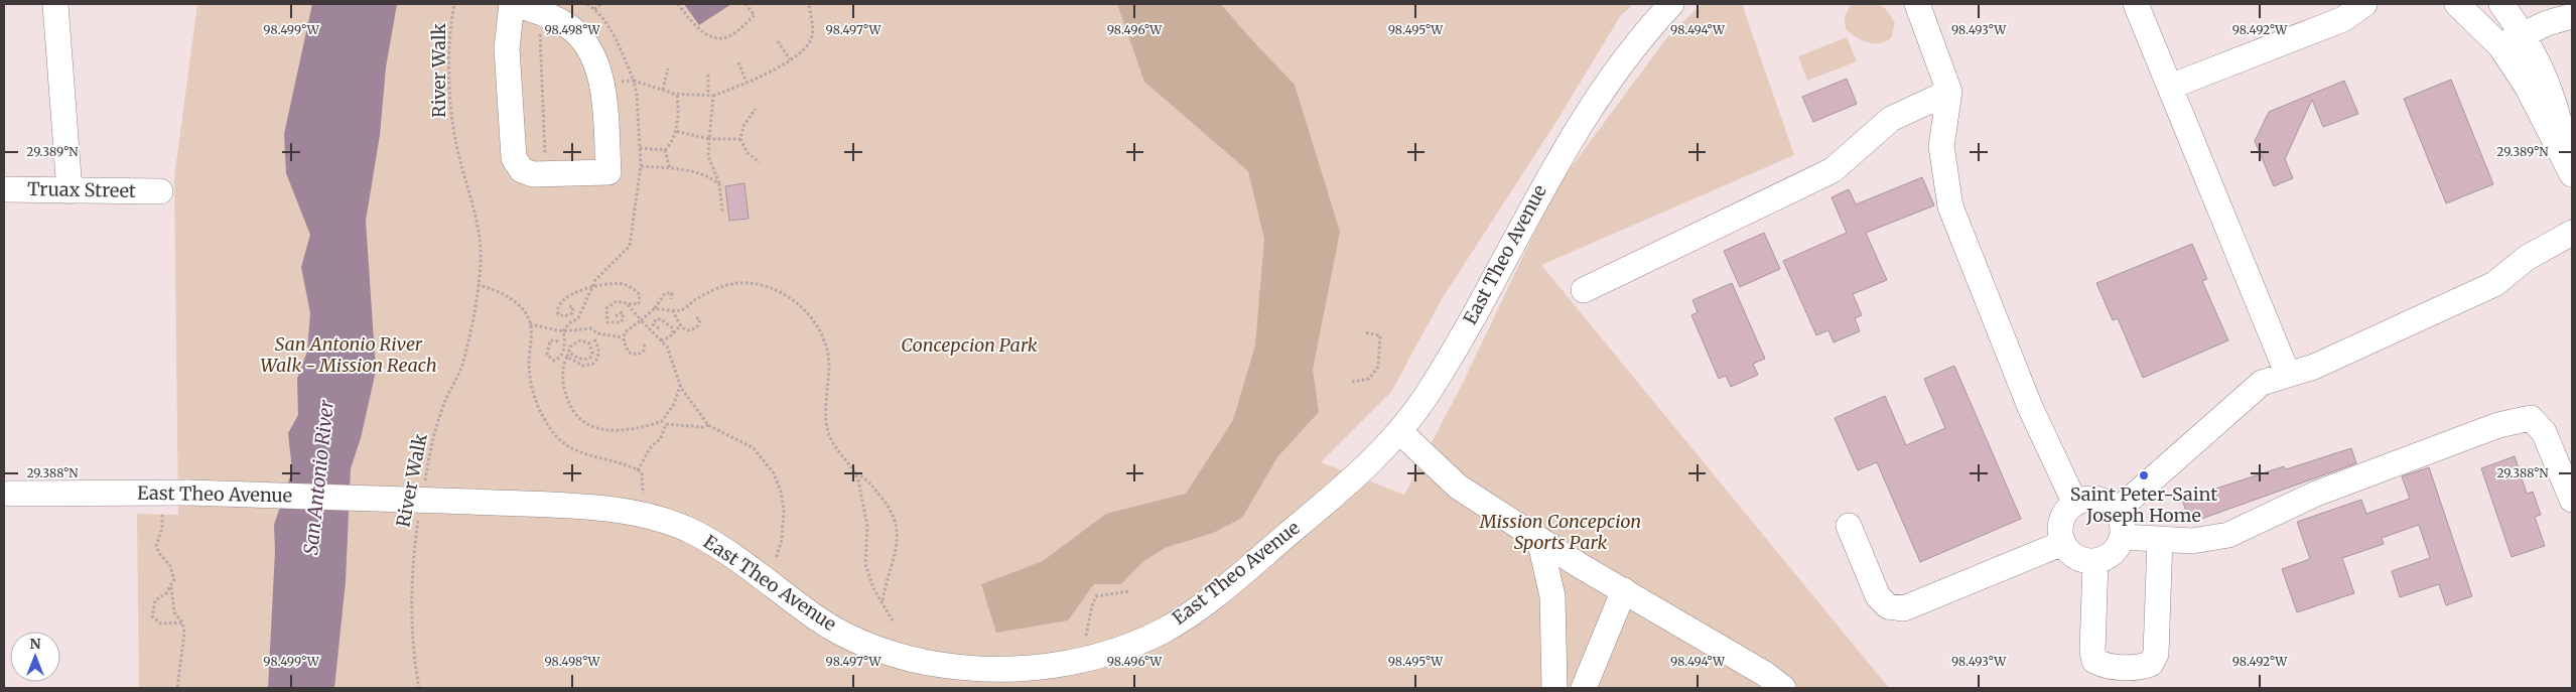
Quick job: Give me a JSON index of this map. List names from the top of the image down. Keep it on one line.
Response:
{"streets":{"street":["Truax Street","East Theo Avenue"],"path":["River Walk"]},"water":["San Antonio River"],"parks":["San Antonio River Walk - Mission Reach","Concepcion Park","Mission Concepcion Sports Park"],"places":["Saint Peter-Saint Joseph Home"],"north":"top","coordinates":["98.499°W","98.498°W","98.497°W","98.496°W","98.495°W","98.494°W","98.493°W","98.492°W","29.389°N","29.388°N"]}
